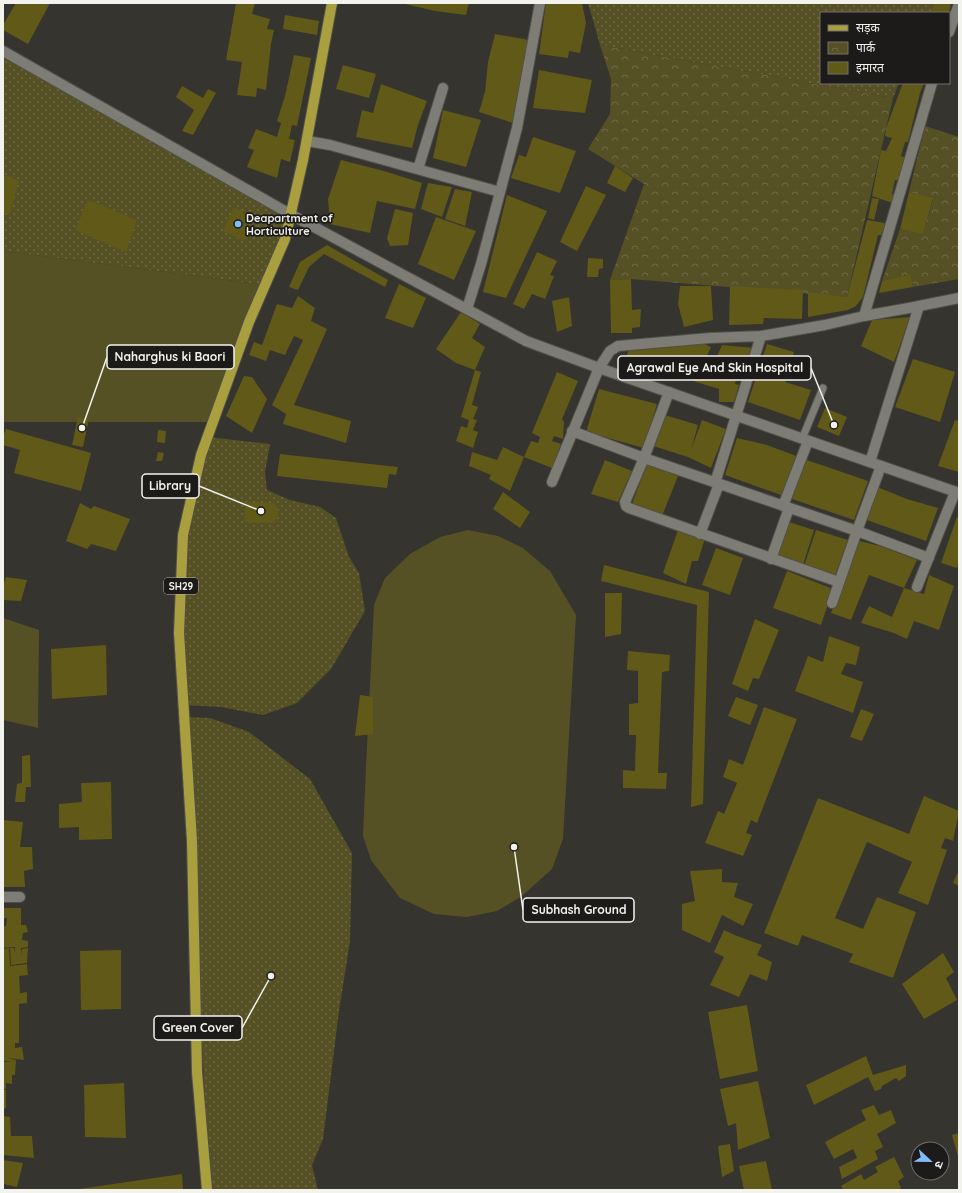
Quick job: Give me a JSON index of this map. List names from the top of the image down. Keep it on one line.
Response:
{"streets":{"main road":["SH29"]},"places":["Deapartment of Horticulture","Agrawal Eye And Skin Hospital","Naharghus ki Baori","Library","Subhash Ground","Green Cover"],"legend":["सड़क","पार्क","इमारत"],"north":"right"}
